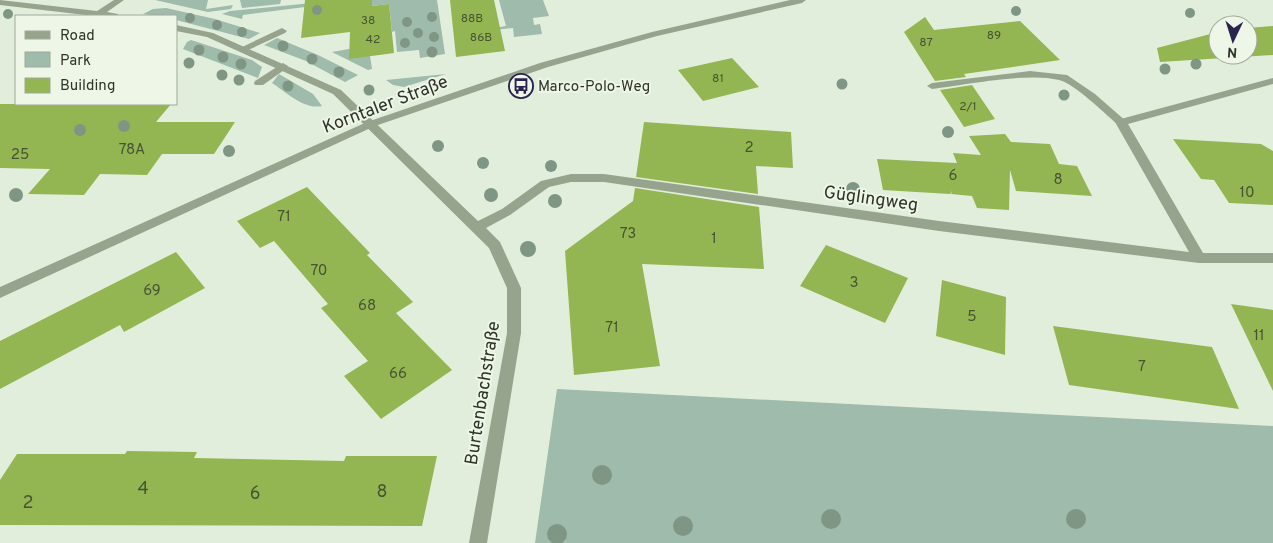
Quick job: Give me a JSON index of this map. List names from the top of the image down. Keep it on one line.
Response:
{"streets":{"street":["Korntaler Straße","Güglingweg","Burtenbachstraße"]},"crossings":[["Korntaler Straße","Burtenbachstraße"],["Güglingweg","Burtenbachstraße"]],"places":{"bus stop":["Marco-Polo-Weg"]},"house_numbers":["88B","38","89","86B","42","87","81","2/1","2","78A","25","6","8","10","71","73","1","70","3","69","68","5","71","11","7","66","4","8","6","2"],"legend":["Road","Park","Building"],"north":"bottom"}
